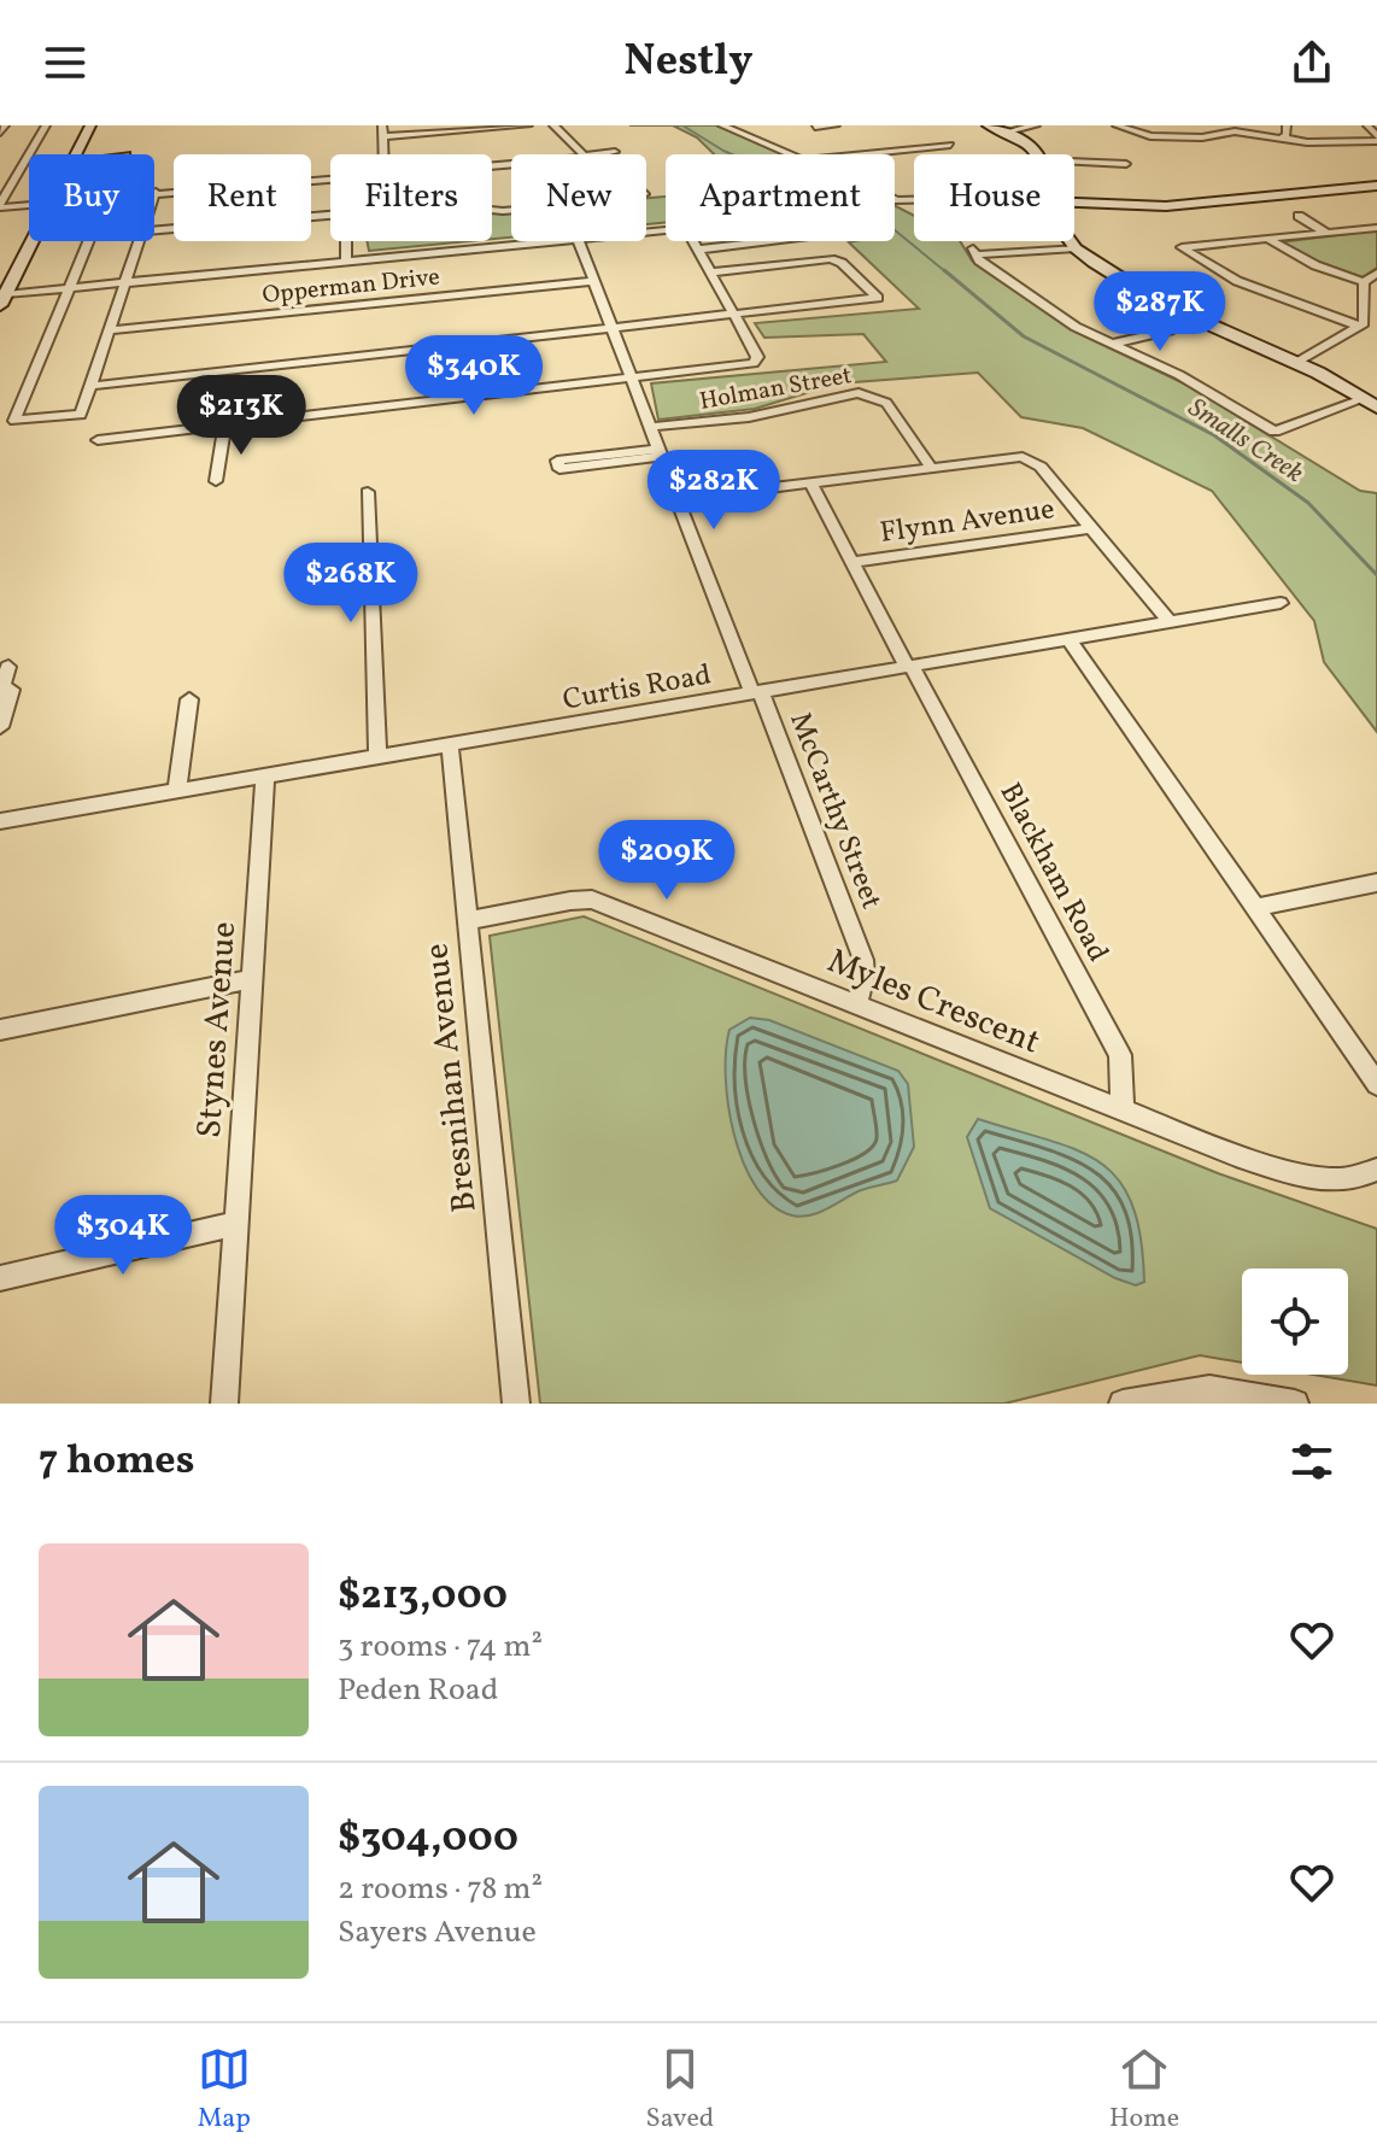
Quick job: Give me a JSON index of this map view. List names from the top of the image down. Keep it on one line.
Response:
{"streets":{"street":["Opperman Drive","Holman Street","Flynn Avenue","Curtis Road","McCarthy Street","Blackham Road","Myles Crescent","Stynes Avenue","Bresnihan Avenue"]},"crossings":[["Opperman Drive","McCarthy Street"],["Holman Street","McCarthy Street"],["Flynn Avenue","Blackham Road"],["Curtis Road","McCarthy Street"],["Curtis Road","Blackham Road"],["Curtis Road","Stynes Avenue"],["Curtis Road","Bresnihan Avenue"],["McCarthy Street","Myles Crescent"],["Blackham Road","Myles Crescent"],["Myles Crescent","Bresnihan Avenue"]],"water":["Smalls Creek"],"page":{"header":"Nestly","chip":["Buy","Rent","Filters","New","Apartment","House"],"price":["$287K","$340K","$213K","$282K","$268K","$209K","$304K"],"heading":"7 homes","list":[{"name":"$213,000","note":"3 rooms · 74 m² · Peden Road"},{"name":"$304,000","note":"2 rooms · 78 m² · Sayers Avenue"}],"tabs":["Map","Saved","Home"]}}
